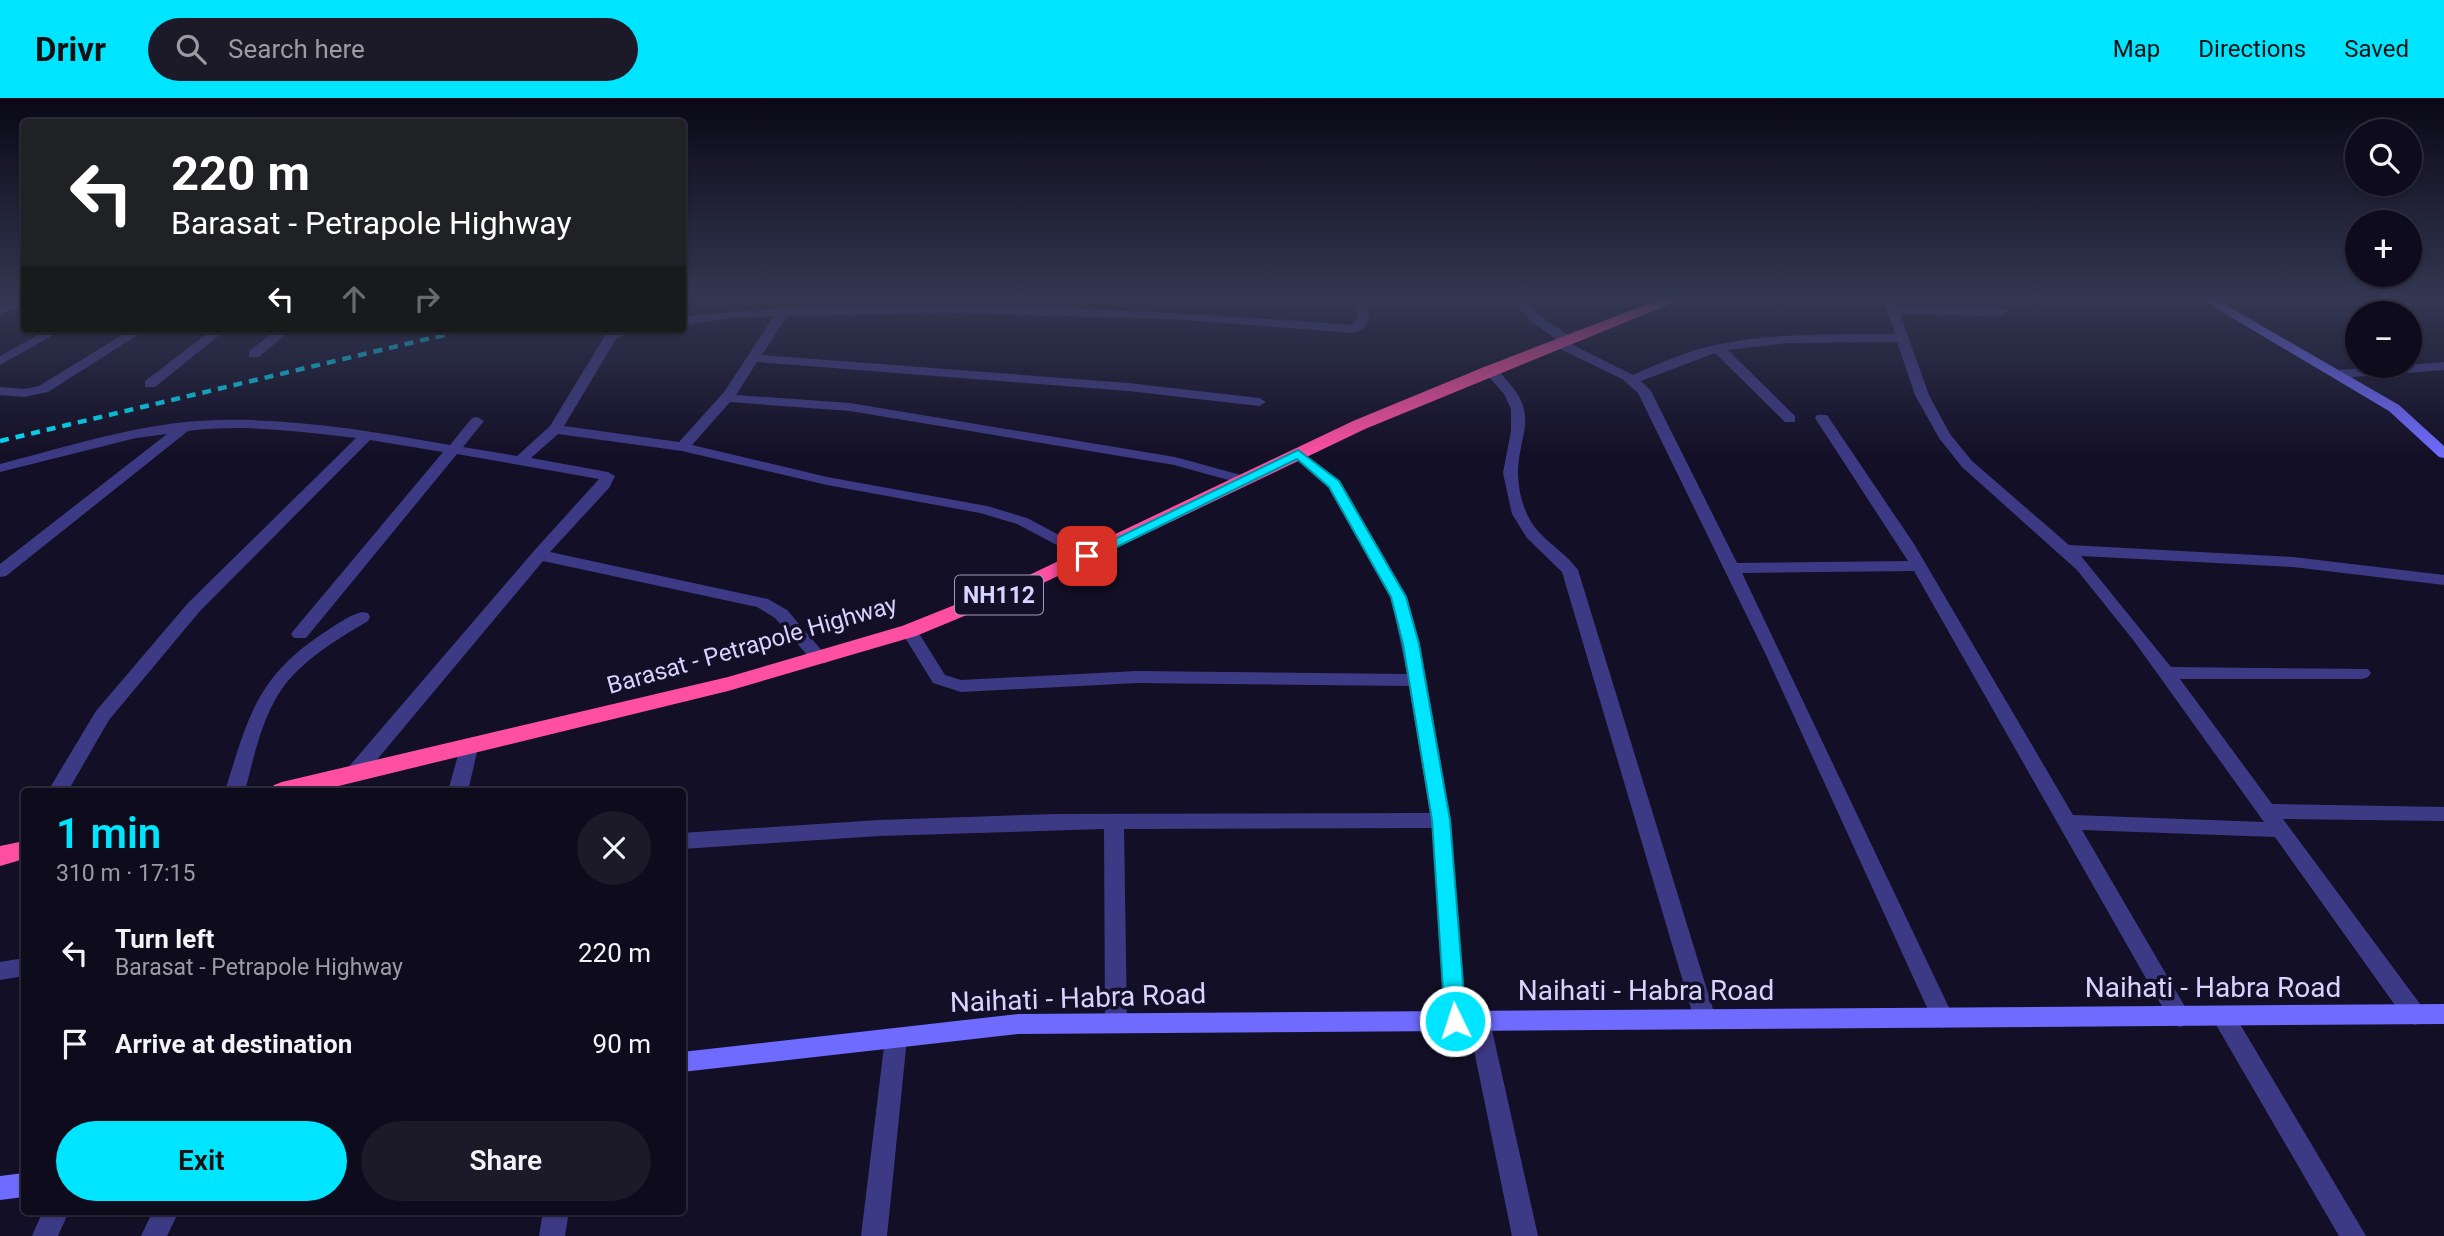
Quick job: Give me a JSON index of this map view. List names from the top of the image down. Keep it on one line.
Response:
{"streets":{"highway":["NH112","Barasat - Petrapole Highway"],"main road":["Naihati - Habra Road"]},"page":{"header":"Drivr","search":"Search here","nav":["Map","Directions","Saved"],"map_buttons":["+","−"],"turn":["220 m","Barasat - Petrapole Highway"],"heading":["1 min","310 m · 17:15"],"list":[{"name":"Turn left","note":"Barasat - Petrapole Highway","value":"220 m"},{"name":"Arrive at destination","value":"90 m"}],"buttons":["Exit","Share"]}}
